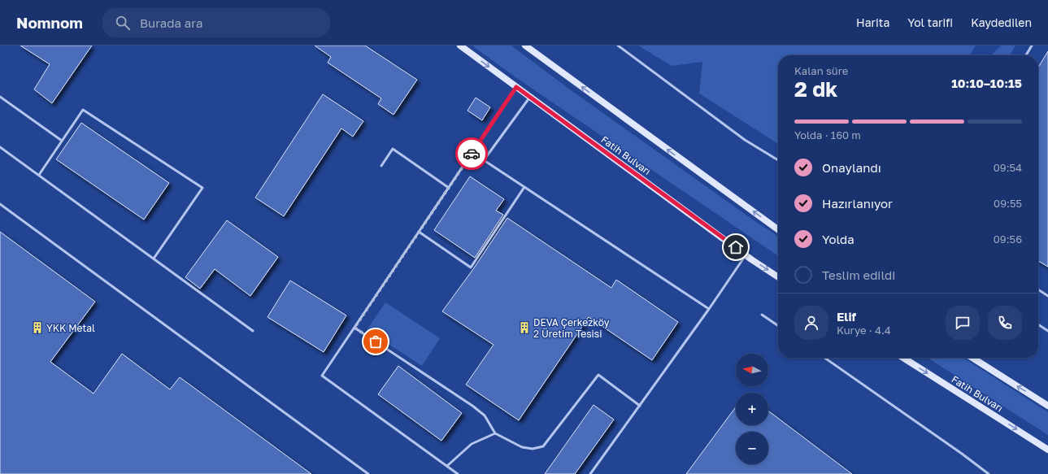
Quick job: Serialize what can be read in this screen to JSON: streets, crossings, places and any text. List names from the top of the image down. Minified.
{"streets":{"main road":["Fatih Bulvarı"]},"places":{"building":["YKK Metal","DEVA Çerkezköy 2 Üretim Tesisi"]},"north":"left","page":{"header":"Nomnom","search":"Burada ara","nav":["Harita","Yol tarifi","Kaydedilen"],"heading":["2 dk","Kalan süre","10:10–10:15"],"panel":["Elif","Kurye · 4.4"],"bar":"Yolda · 160 m","list":[["Onaylandı","09:54"],["Hazırlanıyor","09:55"],["Yolda","09:56"],"Teslim edildi"],"map_buttons":["+","−"]}}
